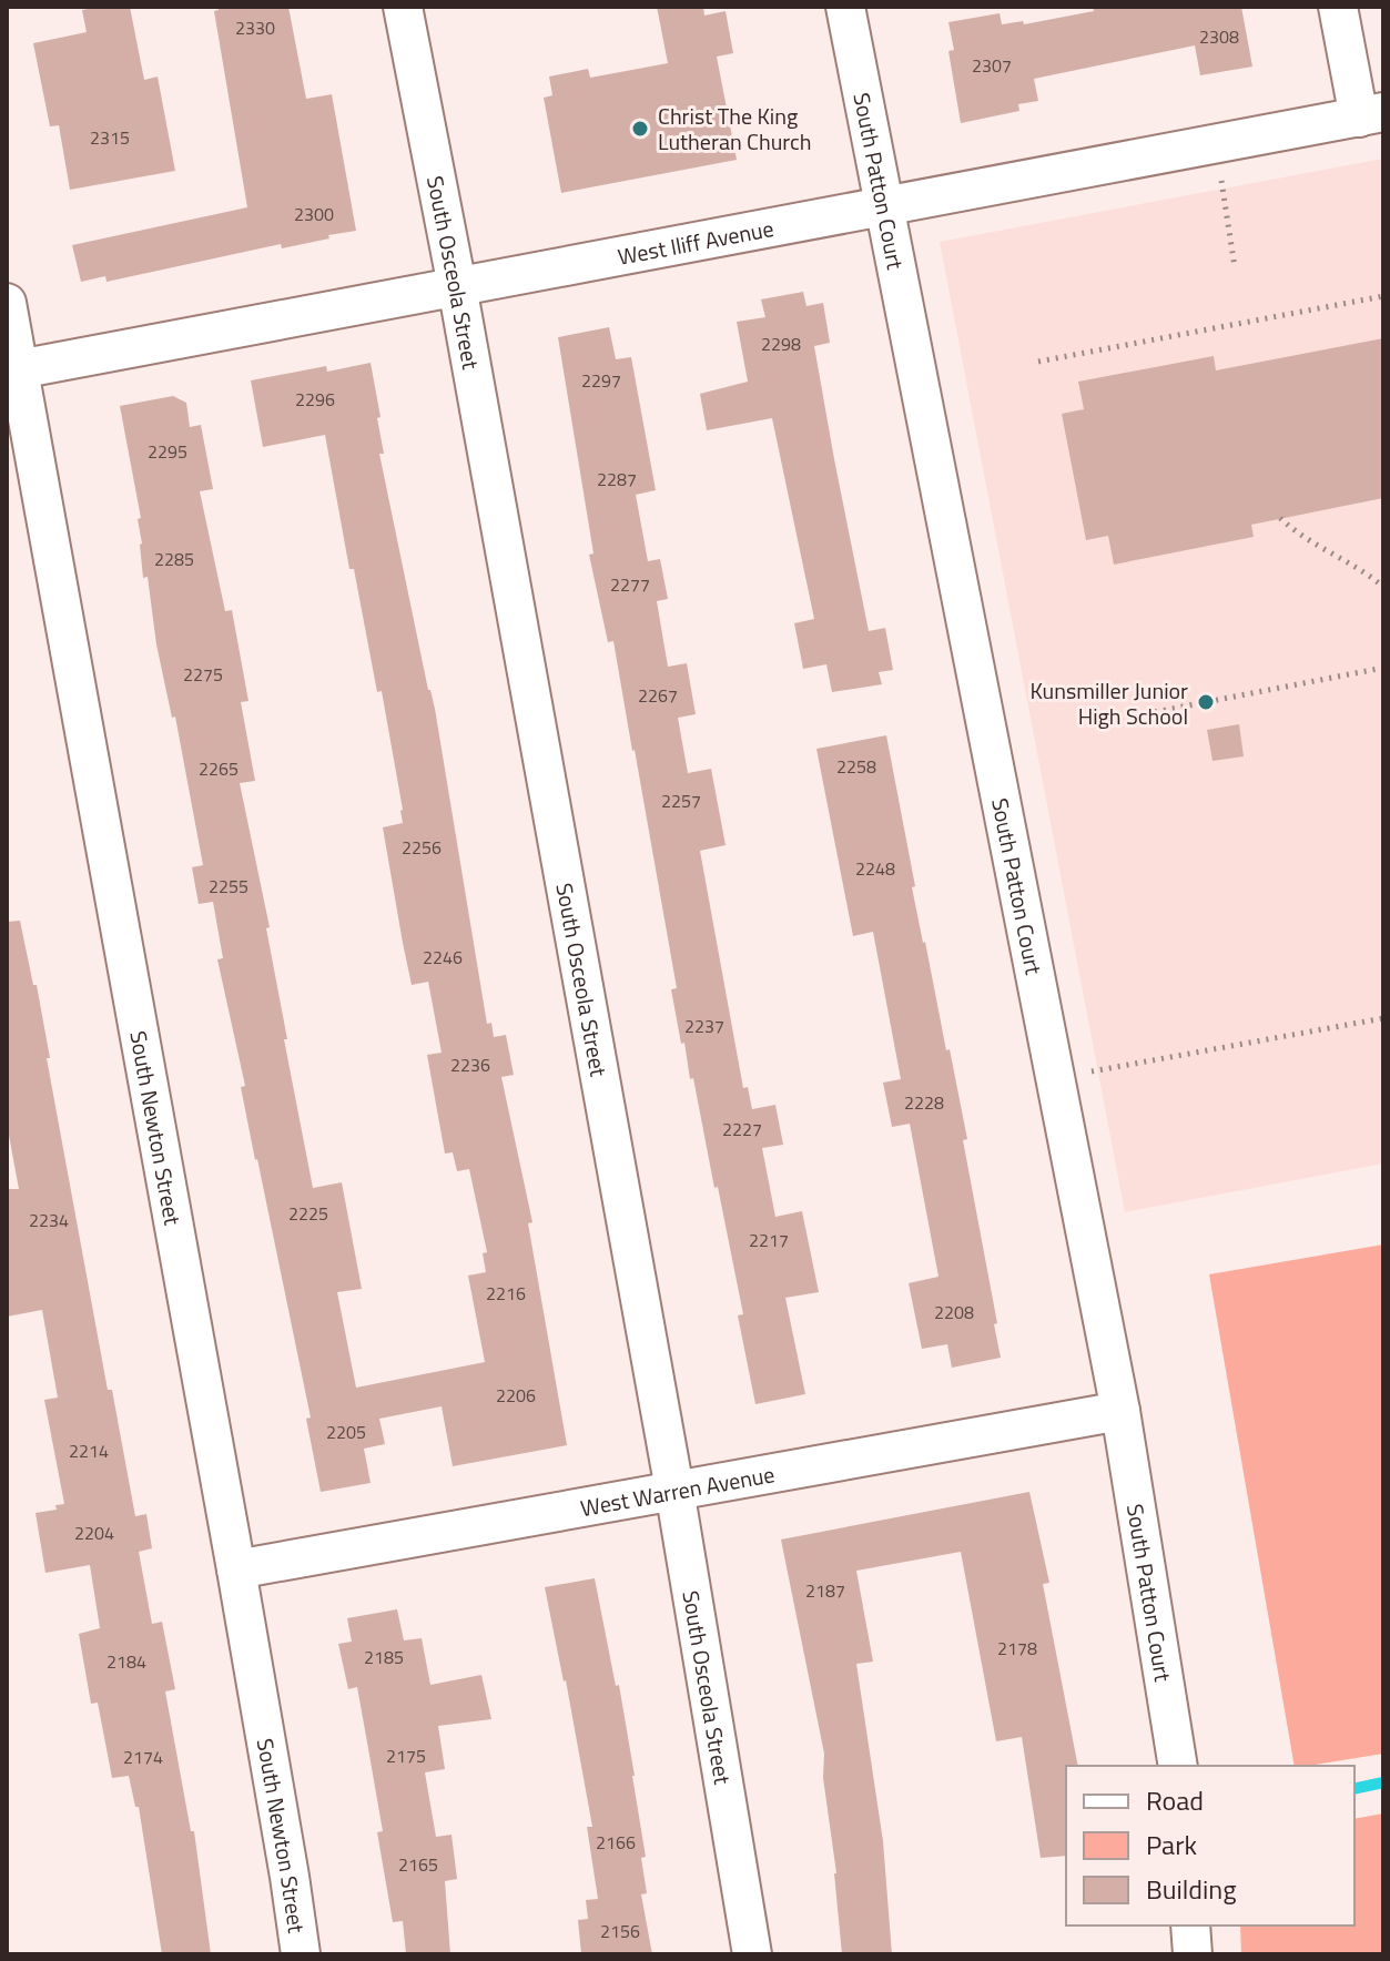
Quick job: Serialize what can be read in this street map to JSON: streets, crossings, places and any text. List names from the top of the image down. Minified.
{"streets":{"street":["South Patton Court","West Iliff Avenue","South Osceola Street","South Newton Street","West Warren Avenue"]},"crossings":[["South Patton Court","West Iliff Avenue"],["South Patton Court","West Warren Avenue"],["West Iliff Avenue","South Osceola Street"],["West Iliff Avenue","South Newton Street"],["South Osceola Street","West Warren Avenue"],["South Newton Street","West Warren Avenue"]],"places":["Christ The King Lutheran Church","Kunsmiller Junior High School"],"house_numbers":["2330","2308","2307","2315","2300","2298","2297","2296","2295","2287","2285","2277","2275","2267","2258","2265","2257","2256","2248","2255","2246","2237","2236","2228","2227","2225","2234","2217","2216","2208","2206","2205","2214","2204","2187","2178","2185","2184","2175","2174","2166","2165","2156"],"legend":["Road","Park","Building"]}
